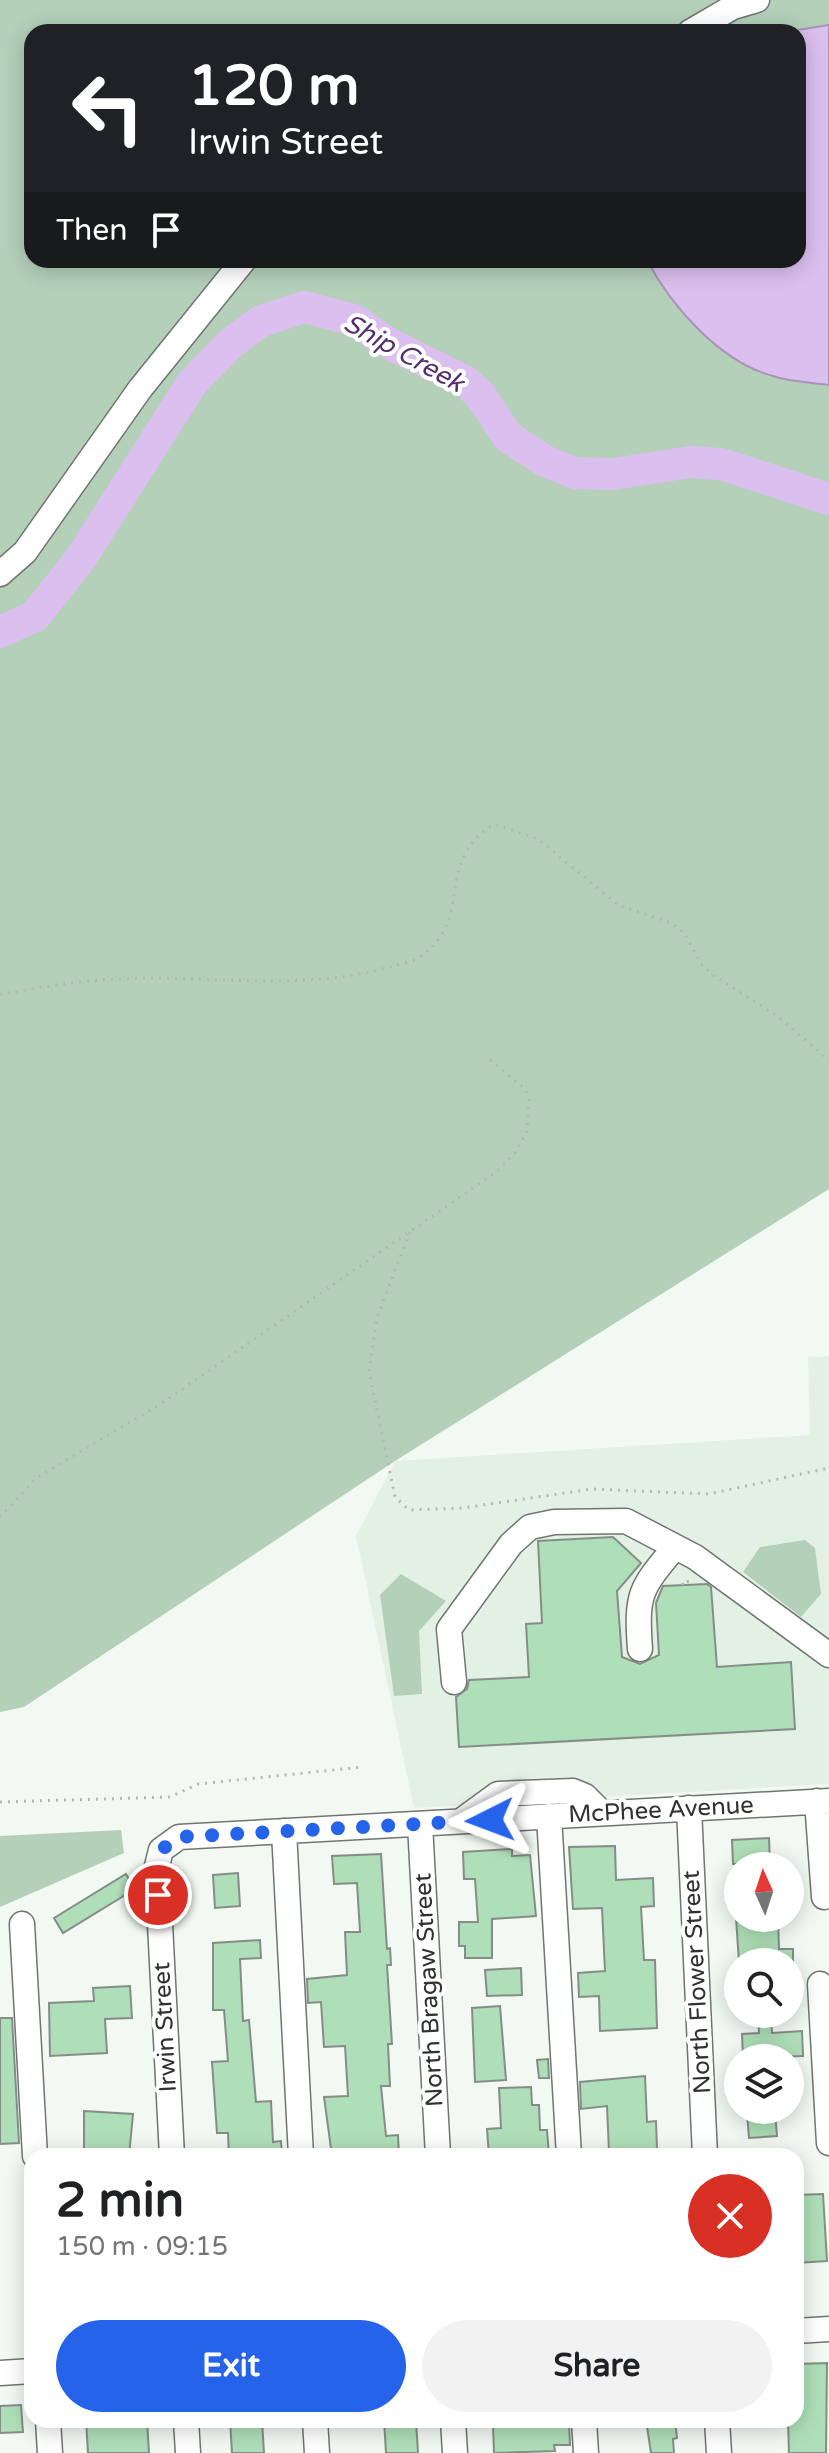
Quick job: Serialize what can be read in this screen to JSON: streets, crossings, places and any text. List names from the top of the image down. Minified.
{"streets":{"street":["McPhee Avenue","North Flower Street","North Bragaw Street","Irwin Street"]},"crossings":[["McPhee Avenue","North Flower Street"],["McPhee Avenue","North Bragaw Street"],["McPhee Avenue","Irwin Street"]],"water":["Ship Creek"],"north":"top","page":{"turn":["120 m","Irwin Street"],"then":"Then","heading":["2 min","150 m · 09:15"],"buttons":["Exit","Share"]}}
